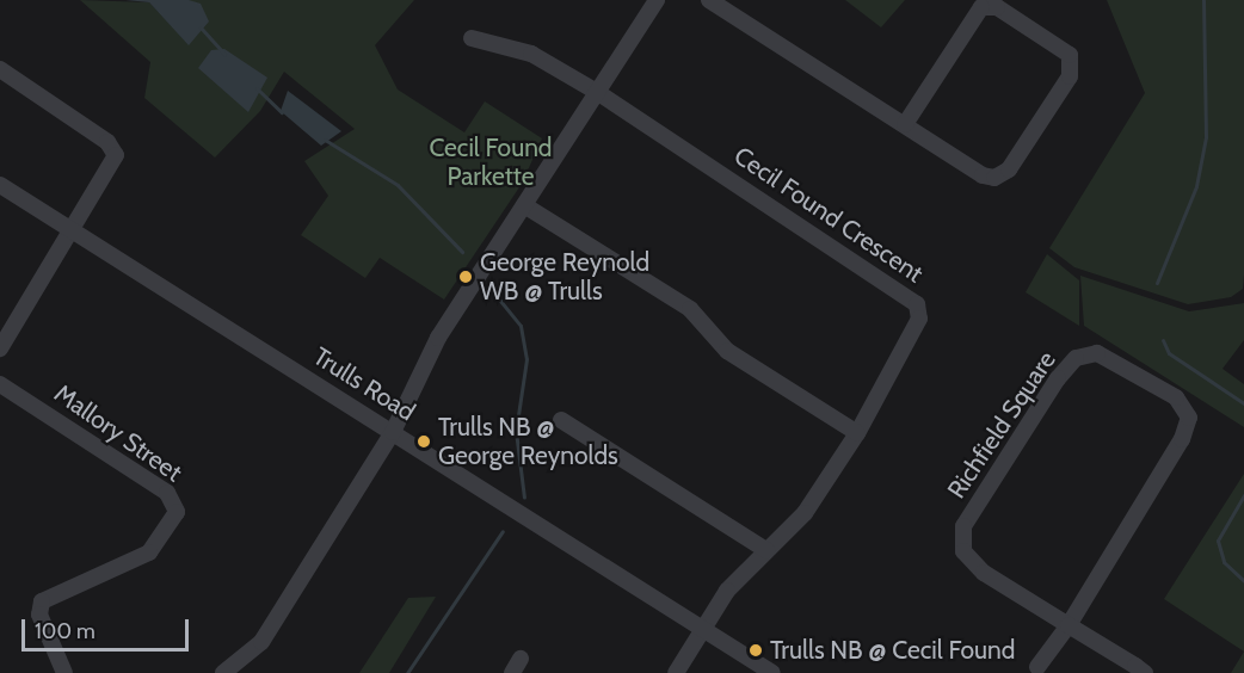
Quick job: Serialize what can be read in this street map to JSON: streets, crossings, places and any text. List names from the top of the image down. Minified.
{"streets":{"street":["Cecil Found Crescent","Trulls Road","Richfield Square","Mallory Street"]},"crossings":[["Cecil Found Crescent","Trulls Road"]],"parks":["Cecil Found Parkette"],"places":["George Reynold WB @ Trulls","Trulls NB @ George Reynolds","Trulls NB @ Cecil Found"],"scale_bar":"100 m"}
